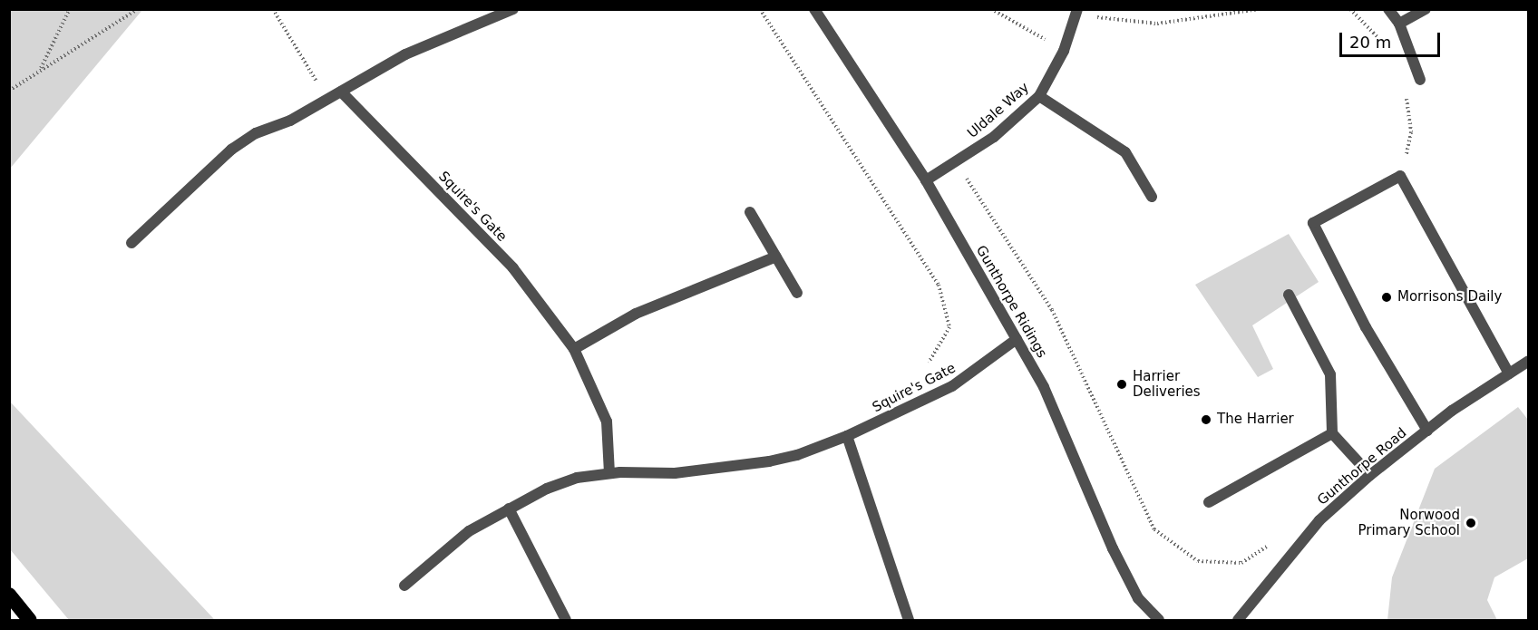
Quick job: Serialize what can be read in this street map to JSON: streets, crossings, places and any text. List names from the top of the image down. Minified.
{"streets":{"street":["Uldale Way","Squire's Gate","Gunthorpe Ridings","Gunthorpe Road"]},"crossings":[["Uldale Way","Gunthorpe Ridings"],["Squire's Gate","Gunthorpe Ridings"]],"places":["Morrisons Daily","Harrier Deliveries","The Harrier","Norwood Primary School"],"scale_bar":"20 m"}
